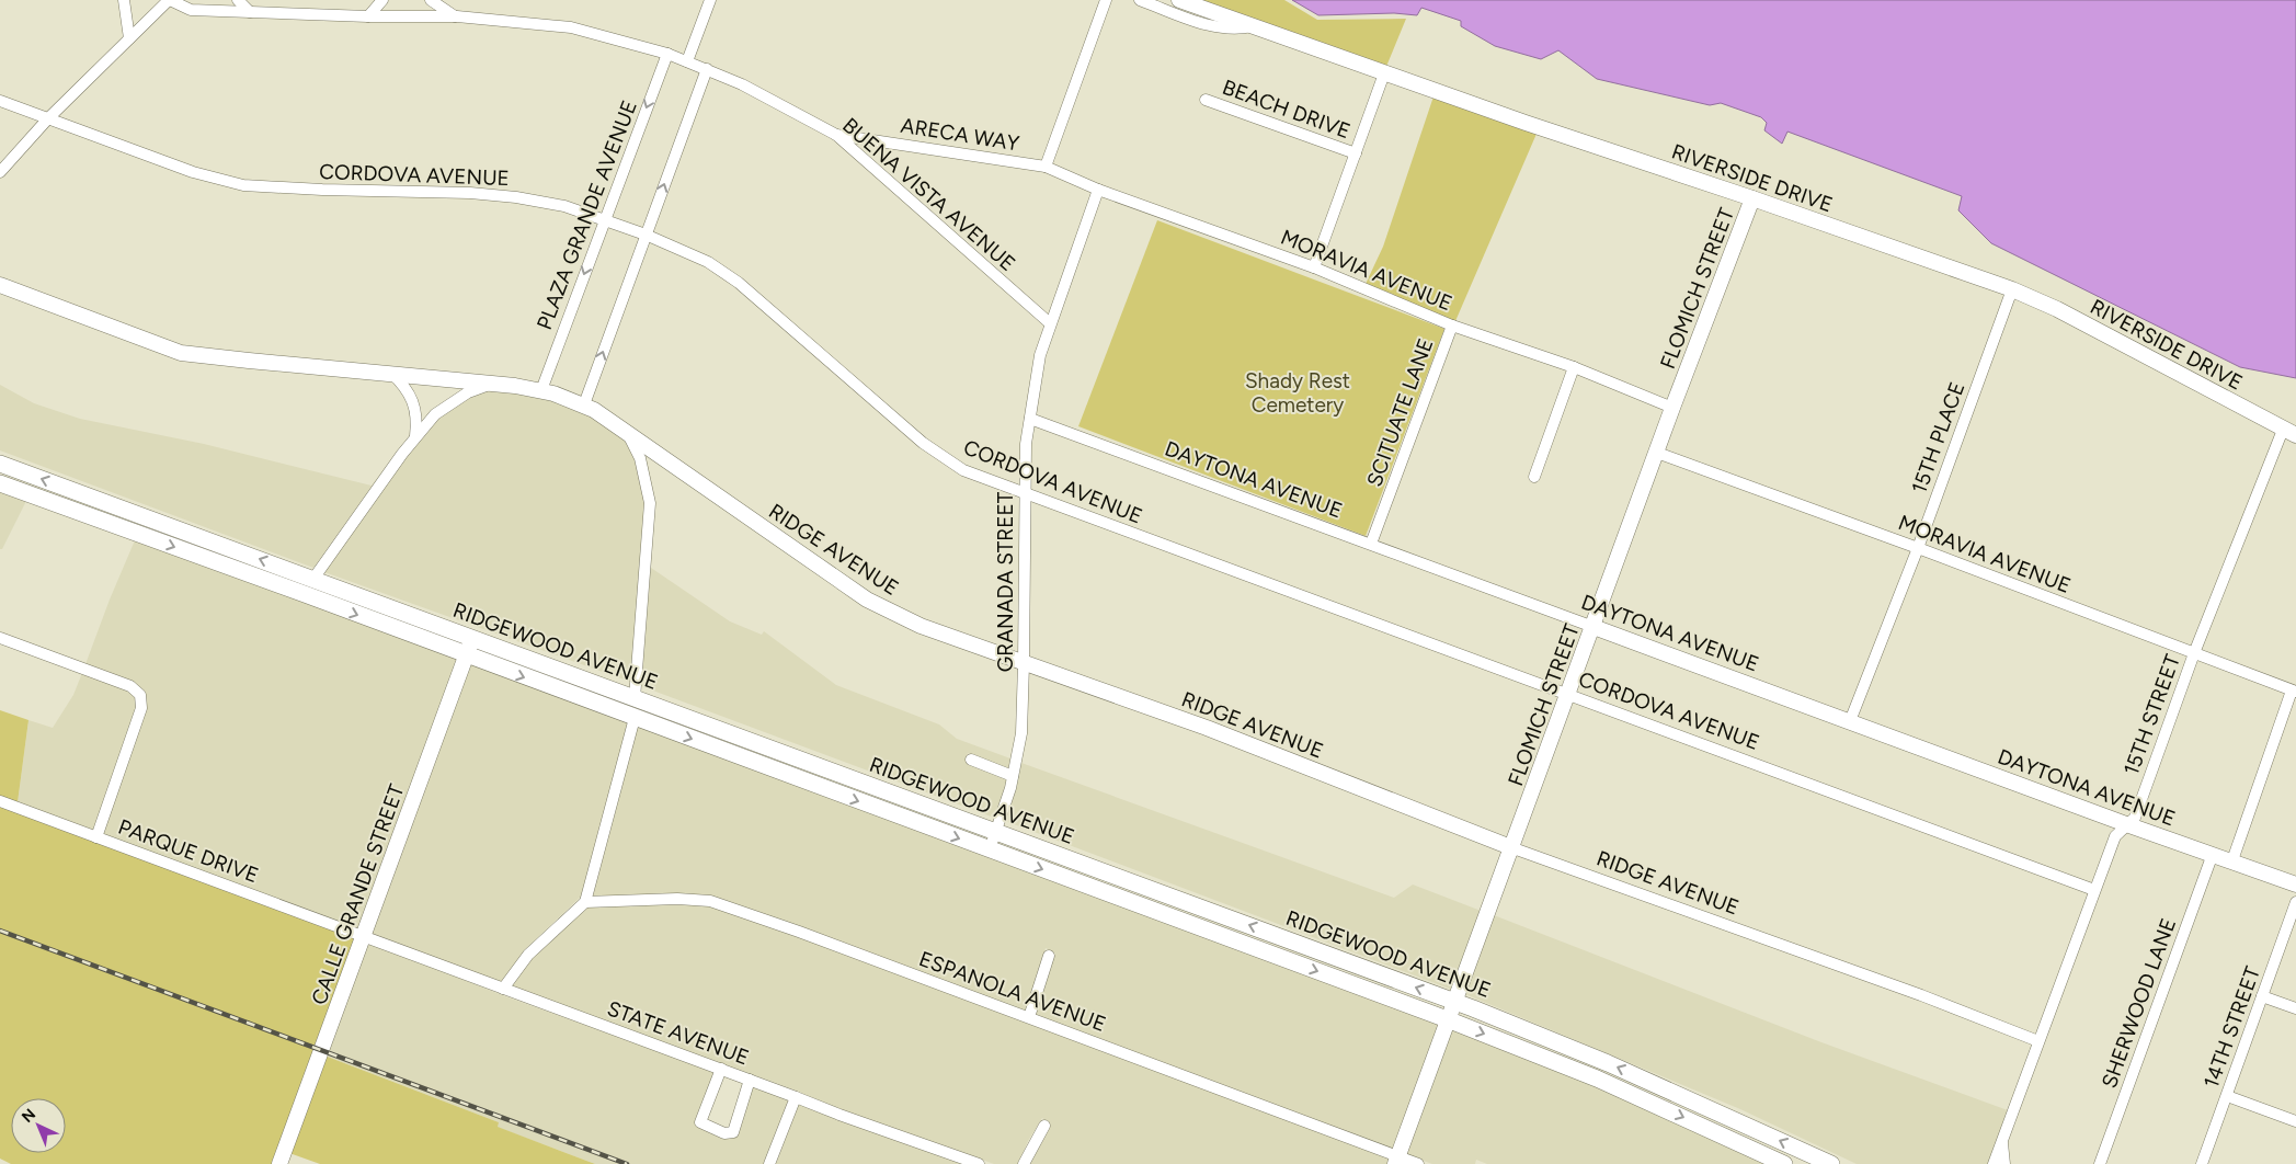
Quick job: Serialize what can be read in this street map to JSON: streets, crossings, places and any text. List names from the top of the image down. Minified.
{"streets":{"main road":["RIDGEWOOD AVENUE"],"street":["BEACH DRIVE","ARECA WAY","CORDOVA AVENUE","RIVERSIDE DRIVE","BUENA VISTA AVENUE","PLAZA GRANDE AVENUE","MORAVIA AVENUE","FLOMICH STREET","SCITUATE LANE","15TH PLACE","DAYTONA AVENUE","RIDGE AVENUE","GRANADA STREET","15TH STREET","PARQUE DRIVE","CALLE GRANDE STREET","ESPANOLA AVENUE","SHERWOOD LANE","14TH STREET","STATE AVENUE"]},"crossings":[["ARECA WAY","BUENA VISTA AVENUE"],["ARECA WAY","MORAVIA AVENUE"],["CORDOVA AVENUE","PLAZA GRANDE AVENUE"],["CORDOVA AVENUE","FLOMICH STREET"],["CORDOVA AVENUE","GRANADA STREET"],["CORDOVA AVENUE","15TH STREET"],["RIVERSIDE DRIVE","FLOMICH STREET"],["RIVERSIDE DRIVE","15TH PLACE"],["RIVERSIDE DRIVE","15TH STREET"],["BUENA VISTA AVENUE","PLAZA GRANDE AVENUE"],["BUENA VISTA AVENUE","GRANADA STREET"],["PLAZA GRANDE AVENUE","RIDGE AVENUE"],["MORAVIA AVENUE","FLOMICH STREET"],["MORAVIA AVENUE","SCITUATE LANE"],["MORAVIA AVENUE","15TH PLACE"],["MORAVIA AVENUE","GRANADA STREET"],["MORAVIA AVENUE","15TH STREET"],["FLOMICH STREET","DAYTONA AVENUE"],["FLOMICH STREET","RIDGE AVENUE"],["FLOMICH STREET","RIDGEWOOD AVENUE"],["FLOMICH STREET","ESPANOLA AVENUE"],["SCITUATE LANE","DAYTONA AVENUE"],["15TH PLACE","DAYTONA AVENUE"],["DAYTONA AVENUE","GRANADA STREET"],["DAYTONA AVENUE","15TH STREET"],["DAYTONA AVENUE","SHERWOOD LANE"],["RIDGE AVENUE","GRANADA STREET"],["RIDGE AVENUE","15TH STREET"],["GRANADA STREET","RIDGEWOOD AVENUE"],["RIDGEWOOD AVENUE","CALLE GRANDE STREET"],["PARQUE DRIVE","CALLE GRANDE STREET"],["PARQUE DRIVE","STATE AVENUE"],["CALLE GRANDE STREET","STATE AVENUE"]],"parks":["Shady Rest Cemetery"],"north":"top left"}
